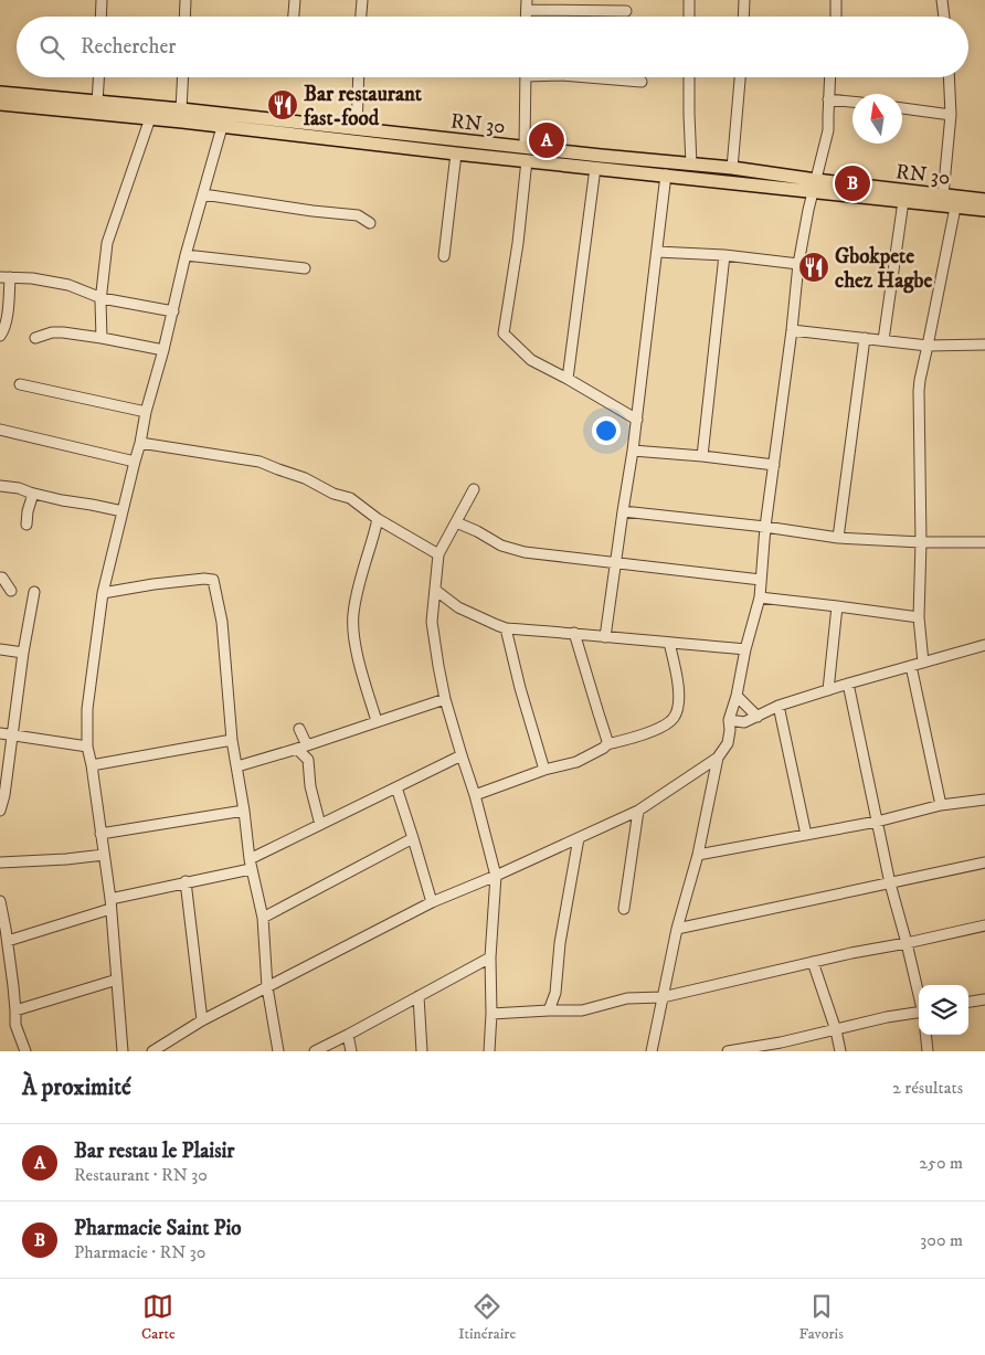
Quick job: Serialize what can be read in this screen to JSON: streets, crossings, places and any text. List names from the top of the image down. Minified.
{"streets":{"main road":["RN 30"]},"places":{"restaurant":["Bar restaurant fast-food","Gbokpete chez Hagbe"]},"north":"top","page":{"search":"Rechercher","pins":["A","B"],"heading":["À proximité","2 résultats"],"list":[{"mark":"A","name":"Bar restau le Plaisir","note":"Restaurant · RN 30","value":"250 m"},{"mark":"B","name":"Pharmacie Saint Pio","note":"Pharmacie · RN 30","value":"300 m"}],"nav":["Carte","Itinéraire","Favoris"]}}
